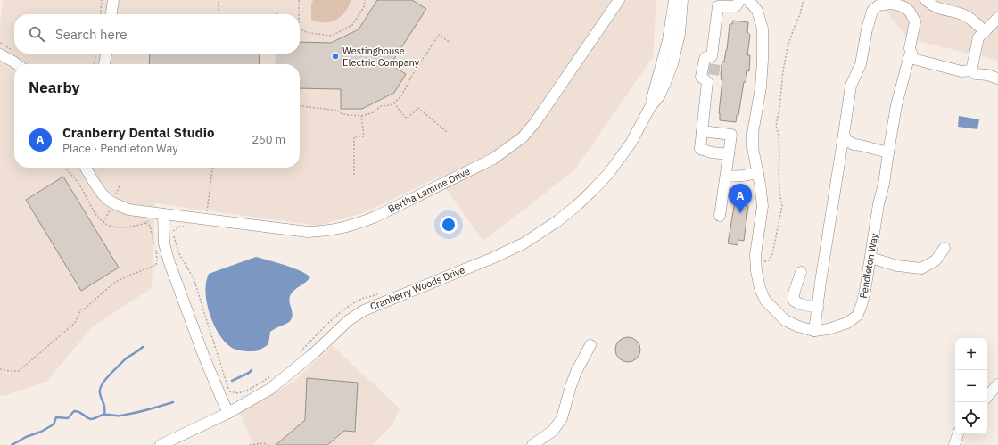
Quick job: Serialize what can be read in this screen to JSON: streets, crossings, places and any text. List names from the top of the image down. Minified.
{"streets":{"street":["Bertha Lamme Drive","Pendleton Way","Cranberry Woods Drive"]},"places":["Westinghouse Electric Company"],"page":{"search":"Search here","heading":"Nearby","list":[{"mark":"A","name":"Cranberry Dental Studio","note":"Place · Pendleton Way","value":"260 m"}],"pins":"A","map_buttons":["+","−"]}}
